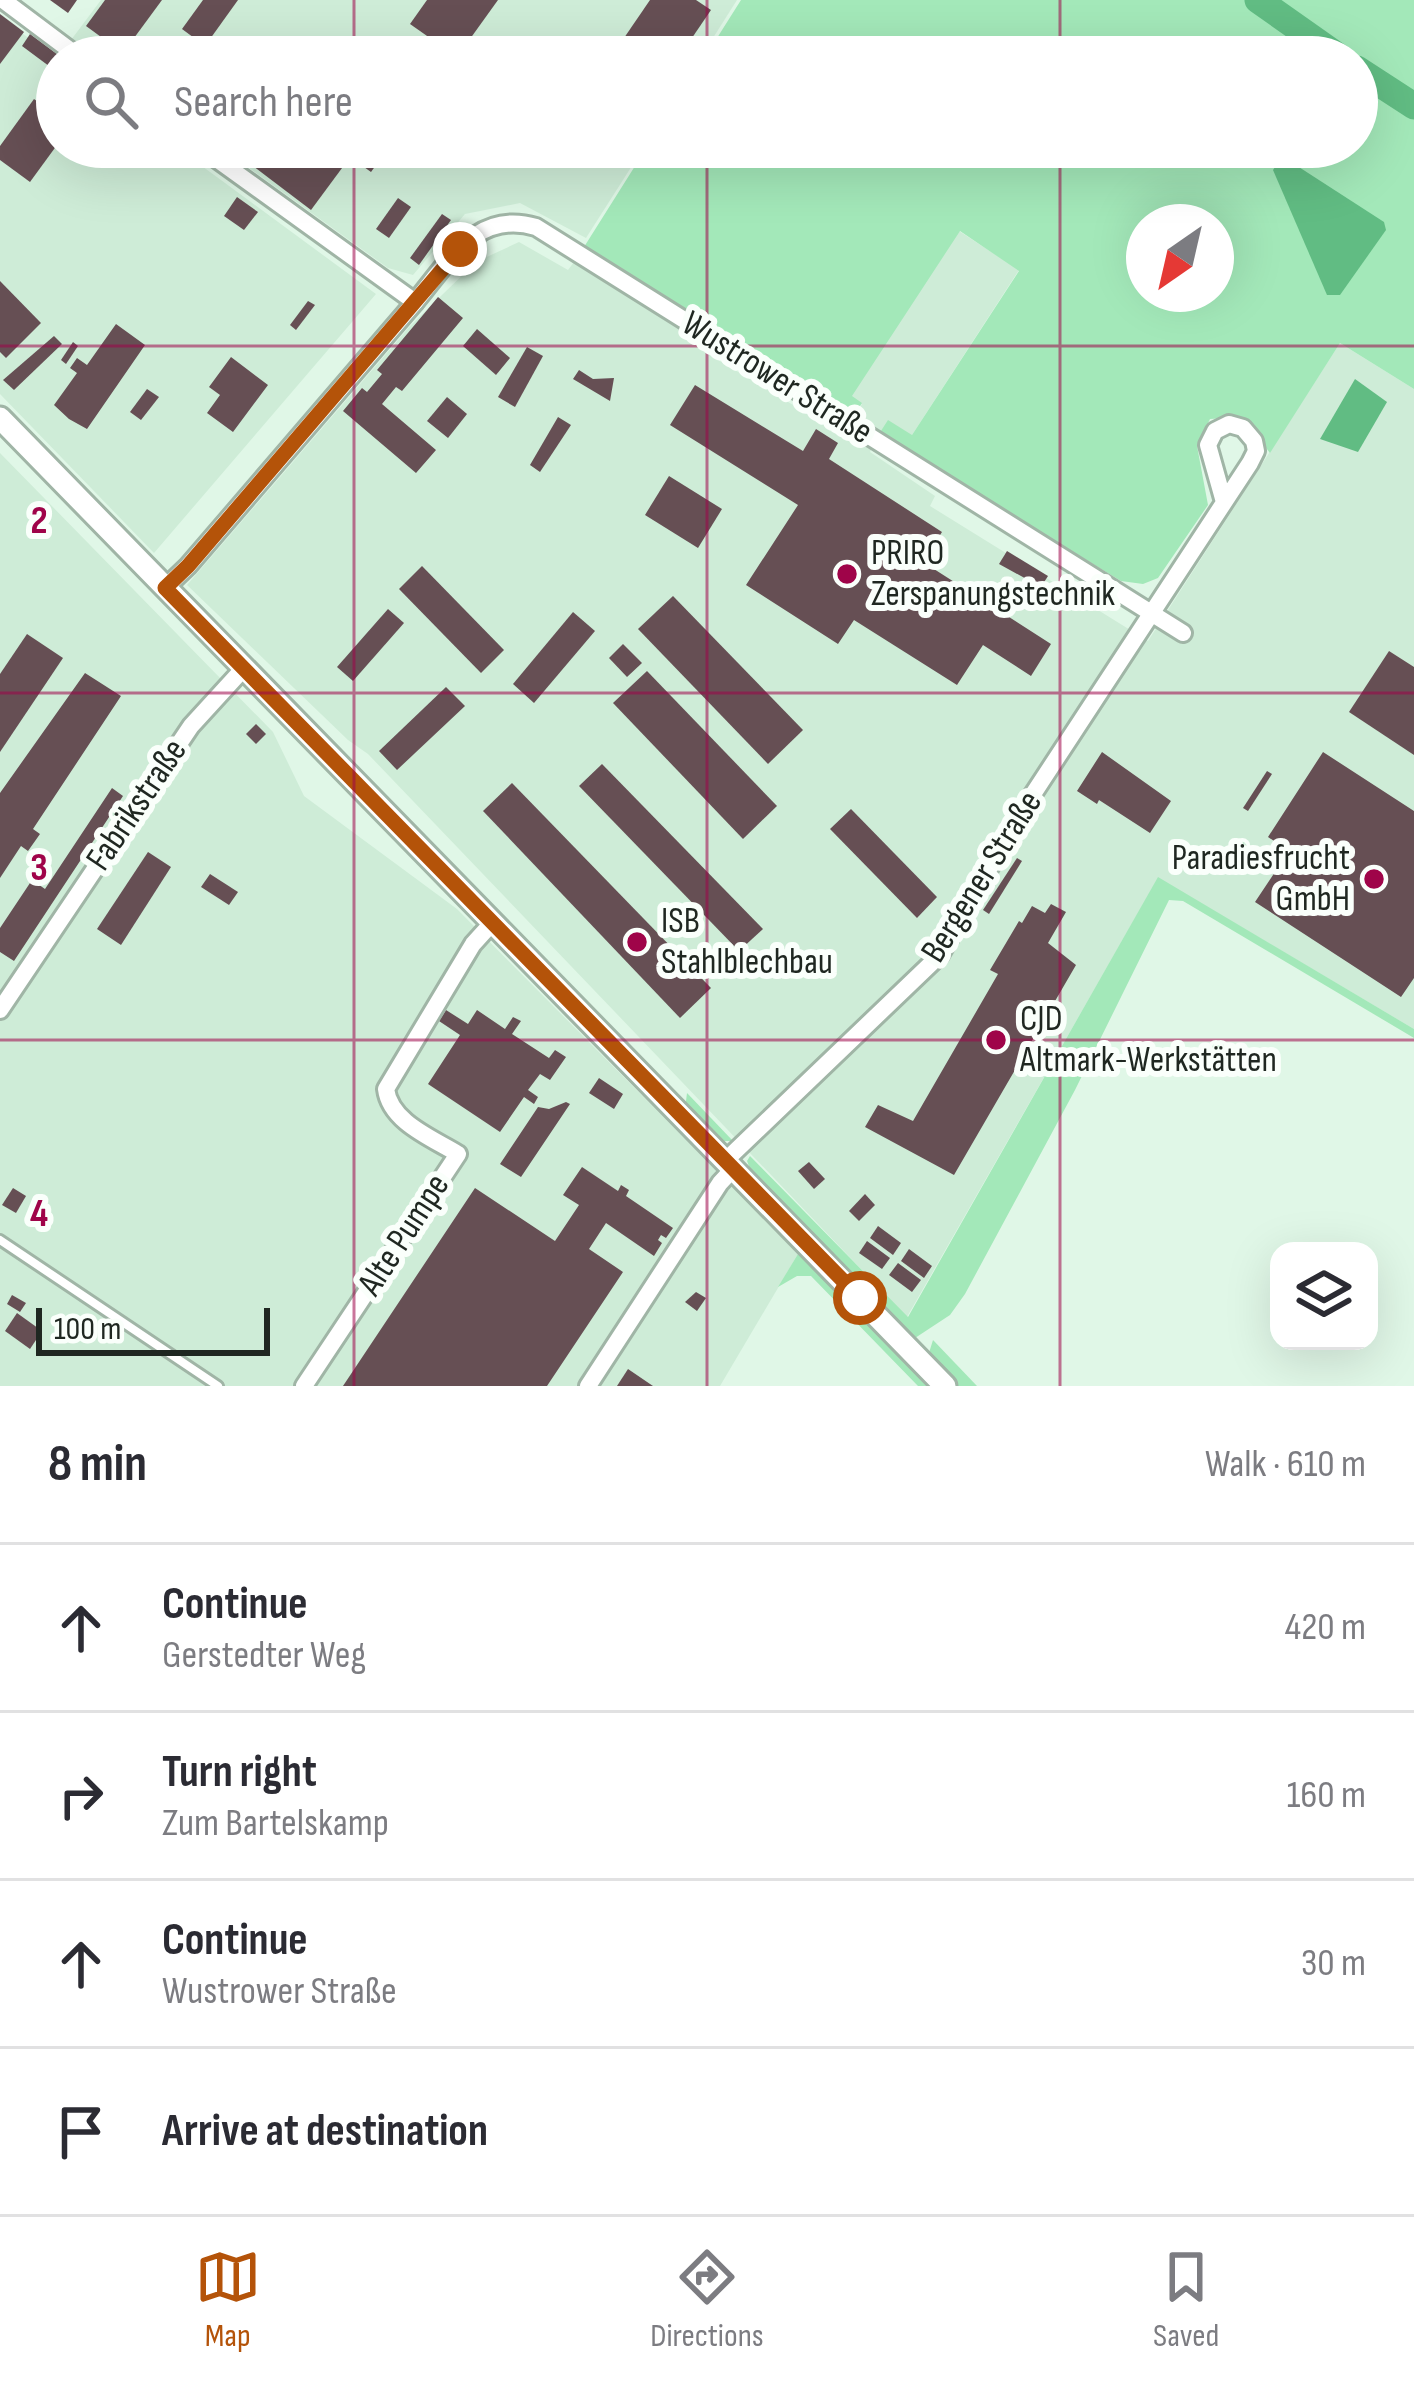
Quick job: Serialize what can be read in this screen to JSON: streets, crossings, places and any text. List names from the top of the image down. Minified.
{"streets":{"street":["Wustrower Straße","Fabrikstraße","Bergener Straße","Alte Pumpe"]},"crossings":[["Wustrower Straße","Bergener Straße"]],"places":["PRIRO Zerspanungstechnik","Paradiesfrucht GmbH","ISB Stahlblechbau","CJD Altmark-Werkstätten"],"scale_bar":"100 m","north":"bottom left","page":{"search":"Search here","scale":"100 m","heading":["8 min","Walk · 610 m"],"list":[["Continue","Gerstedter Weg","420 m"],["Turn right","Zum Bartelskamp","160 m"],["Continue","Wustrower Straße","30 m"],"Arrive at destination"],"nav":["Map","Directions","Saved"]},"grid":{"rows":["2","3","4"]}}
